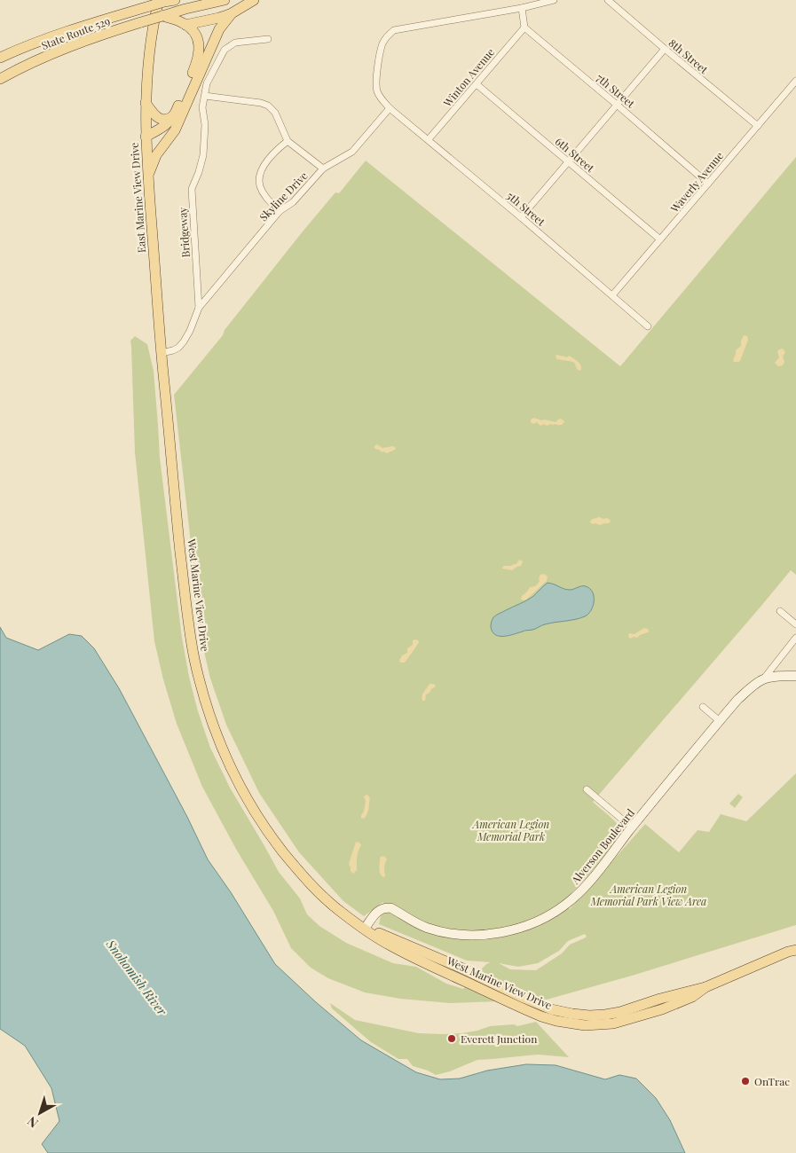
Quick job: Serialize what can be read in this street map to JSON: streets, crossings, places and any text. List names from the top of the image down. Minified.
{"streets":{"main road":["State Route 529","East Marine View Drive","West Marine View Drive","Alverson Boulevard"],"street":["8th Street","Winton Avenue","7th Street","6th Street","Waverly Avenue","Skyline Drive","5th Street","Bridgeway"]},"crossings":[["State Route 529","East Marine View Drive"],["8th Street","Waverly Avenue"],["Winton Avenue","7th Street"],["Winton Avenue","6th Street"],["Winton Avenue","5th Street"],["7th Street","Waverly Avenue"],["6th Street","Waverly Avenue"],["Waverly Avenue","5th Street"],["Skyline Drive","5th Street"],["Skyline Drive","Bridgeway"],["East Marine View Drive","Bridgeway"],["East Marine View Drive","West Marine View Drive"],["West Marine View Drive","Alverson Boulevard"]],"water":["Snohomish River"],"parks":["American Legion Memorial Park","American Legion Memorial Park View Area"],"places":["Everett Junction","OnTrac"],"north":"bottom left"}
